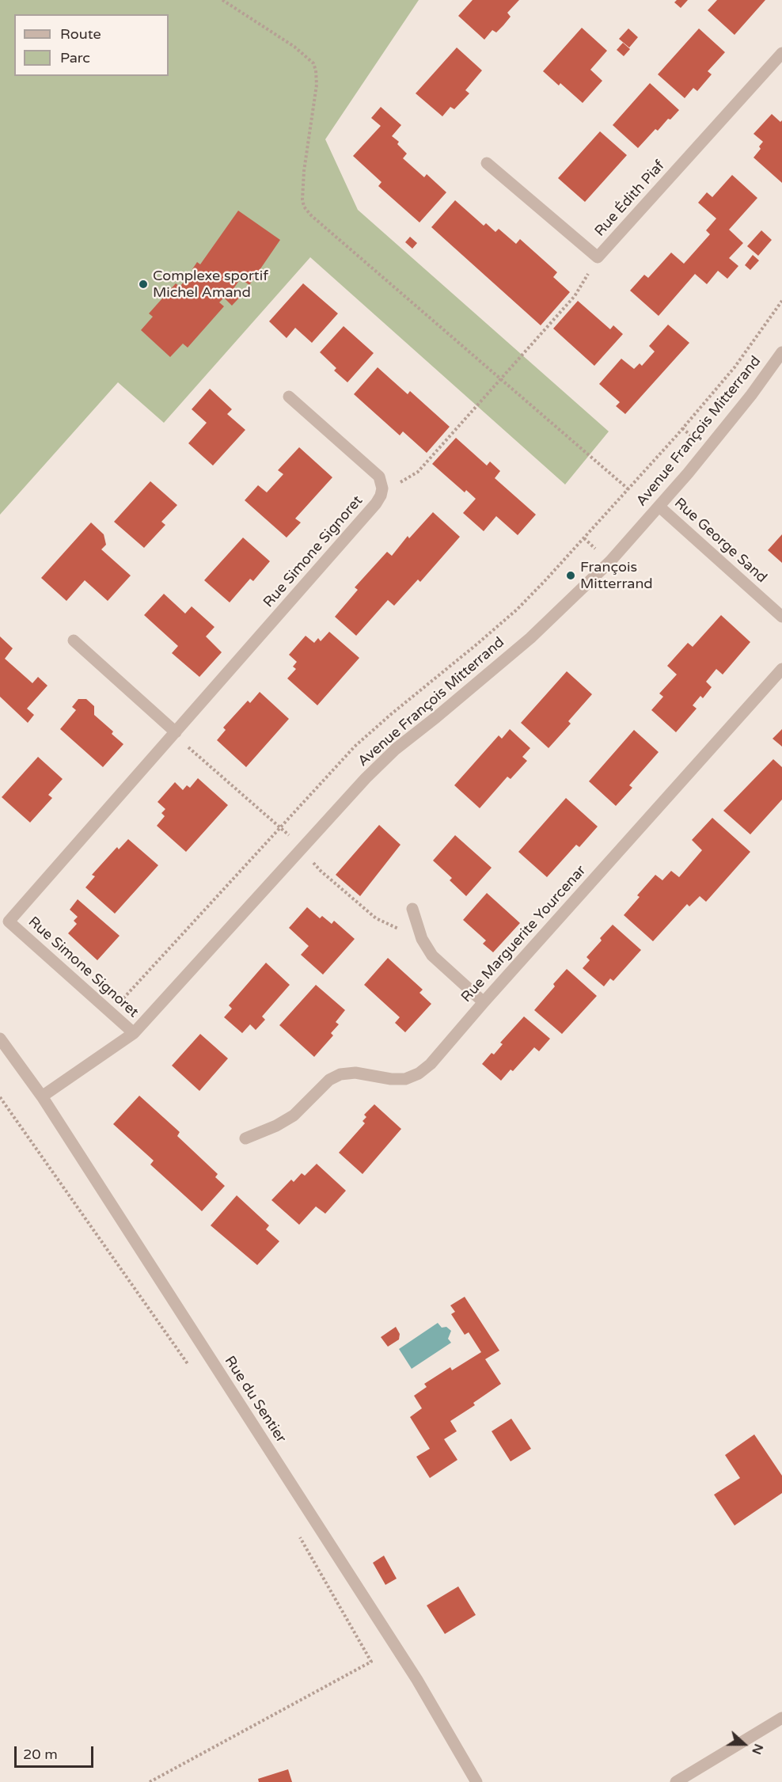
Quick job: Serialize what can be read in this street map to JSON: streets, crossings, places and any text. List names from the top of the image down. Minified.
{"streets":{"street":["Rue Édith Piaf","Avenue François Mitterrand","Rue George Sand","Rue Simone Signoret","Rue Marguerite Yourcenar","Rue du Sentier"]},"crossings":[["Avenue François Mitterrand","Rue George Sand"],["Avenue François Mitterrand","Rue Simone Signoret"],["Avenue François Mitterrand","Rue du Sentier"]],"places":["Complexe sportif Michel Amand","François Mitterrand"],"legend":["Route","Parc"],"scale_bar":"20 m","north":"right"}
